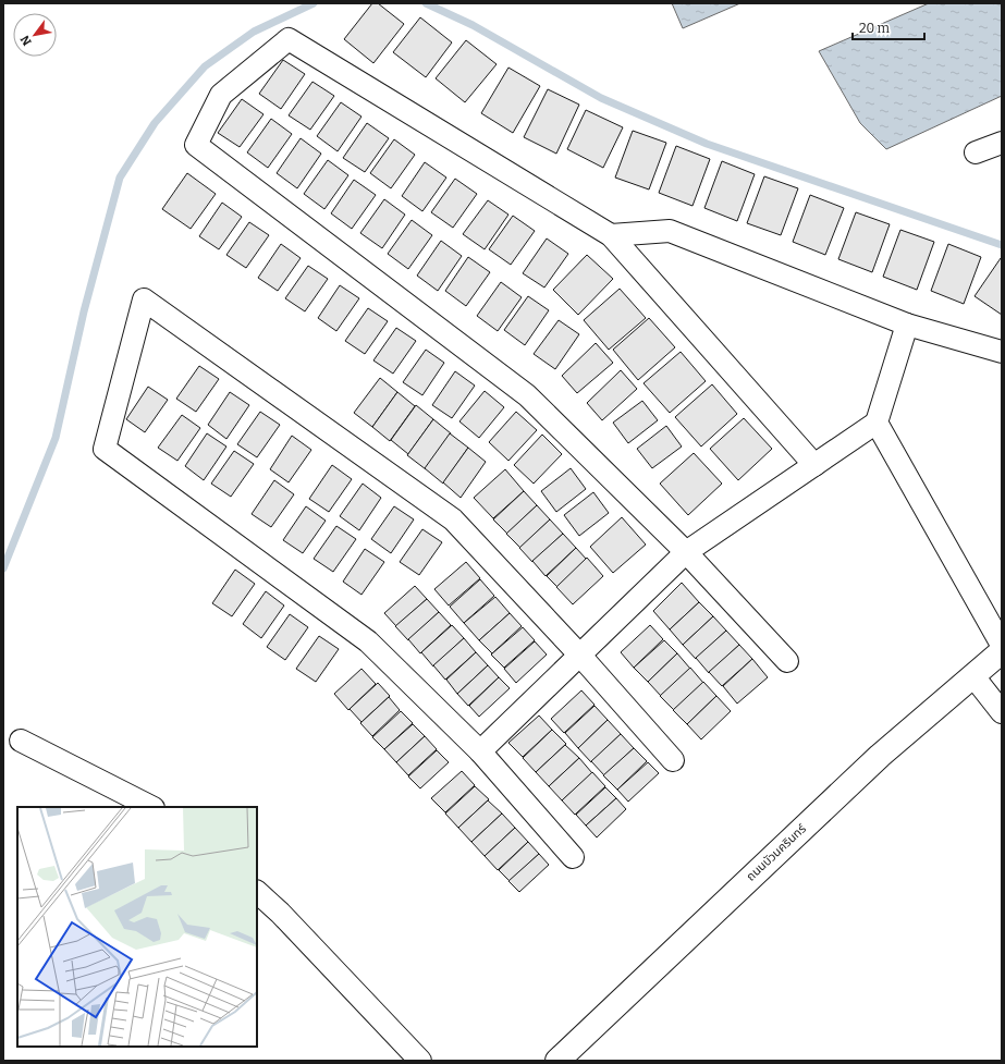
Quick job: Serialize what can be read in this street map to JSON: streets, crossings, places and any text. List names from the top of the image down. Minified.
{"streets":{"street":["ถนนบัวนครินทร์"]},"scale_bar":"20 m","north":"bottom left"}
